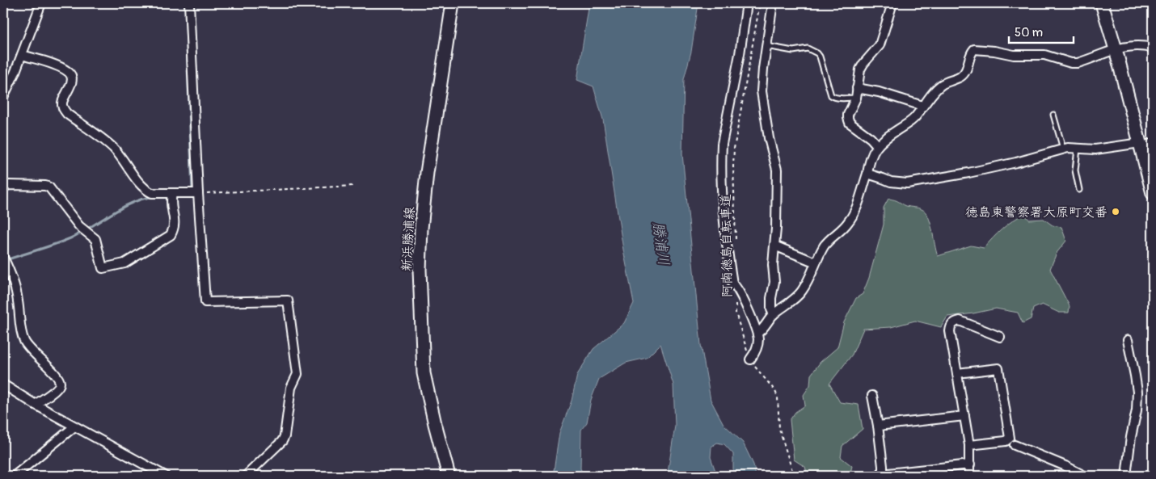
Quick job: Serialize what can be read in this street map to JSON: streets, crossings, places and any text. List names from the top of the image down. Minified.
{"streets":{"main road":["新浜勝浦線"],"path":["阿南徳島自転車道"]},"water":["勝浦川"],"places":["徳島東警察署大原町交番"],"scale_bar":"50 m"}
